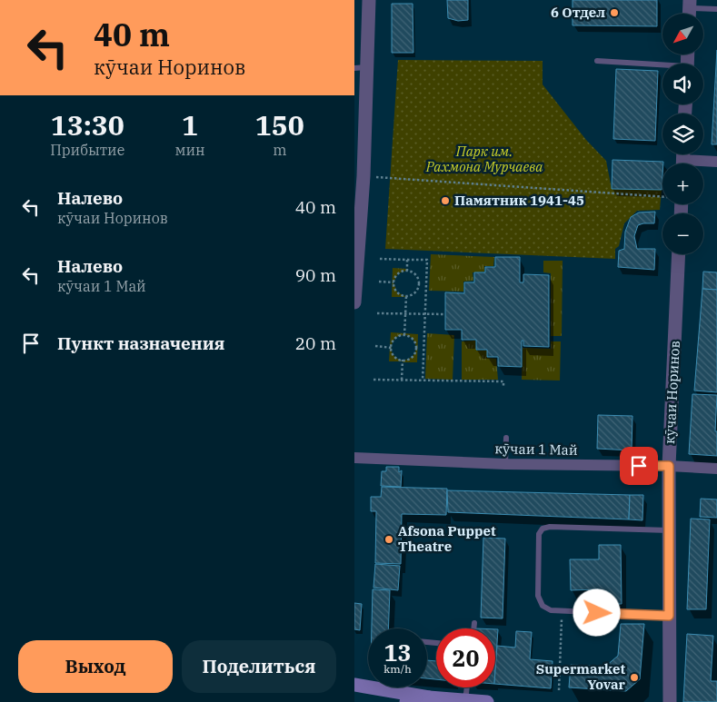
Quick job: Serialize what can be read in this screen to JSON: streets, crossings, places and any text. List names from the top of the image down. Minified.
{"streets":{"street":["кӯчаи Норинов","кӯчаи 1 Май"]},"crossings":[["кӯчаи Норинов","кӯчаи 1 Май"]],"parks":["Парк им. Рахмона Мурчаева"],"places":["6 Отдел","Памятник 1941-45","Afsona Puppet Theatre","Supermarket Yovar"],"north":"bottom left","page":{"turn":["40 m","кӯчаи Норинов"],"map_buttons":["+","−"],"eta":["13:30","Прибытие","1","мин","150","m"],"list":[{"name":"Налево","note":"кӯчаи Норинов","value":"40 m"},{"name":"Налево","note":"кӯчаи 1 Май","value":"90 m"},{"name":"Пункт назначения","value":"20 m"}],"speed":"13 km/h","limit":"20","buttons":["Выход","Поделиться"]}}
